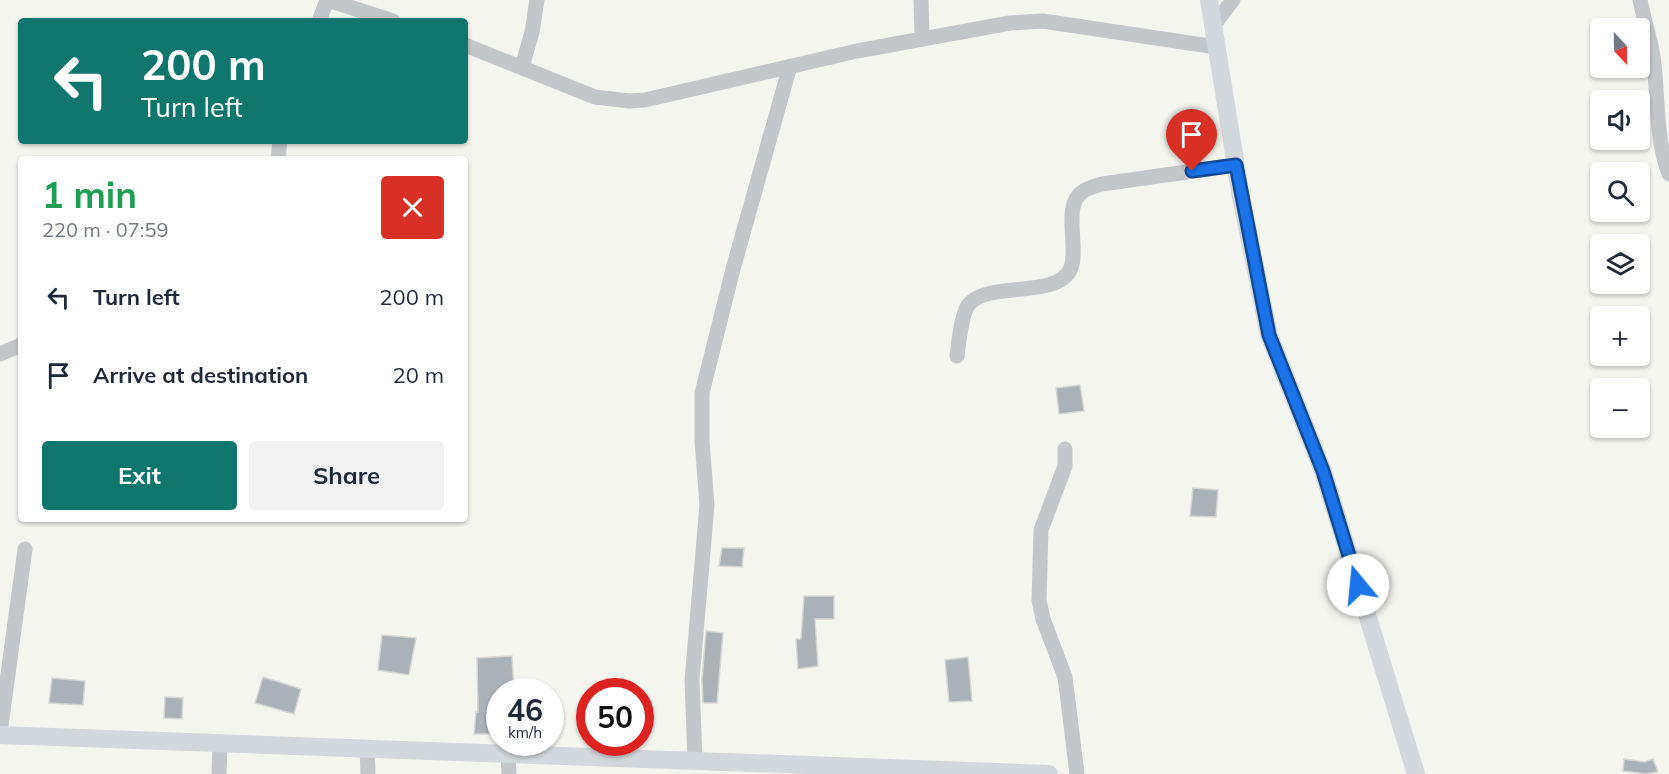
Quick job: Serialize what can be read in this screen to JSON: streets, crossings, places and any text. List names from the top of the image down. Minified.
{"north":"bottom","page":{"map_buttons":["+","−"],"turn":["200 m","Turn left"],"heading":["1 min","220 m · 07:59"],"list":[{"name":"Turn left","value":"200 m"},{"name":"Arrive at destination","value":"20 m"}],"buttons":["Exit","Share"],"speed":"46 km/h","limit":"50"}}
